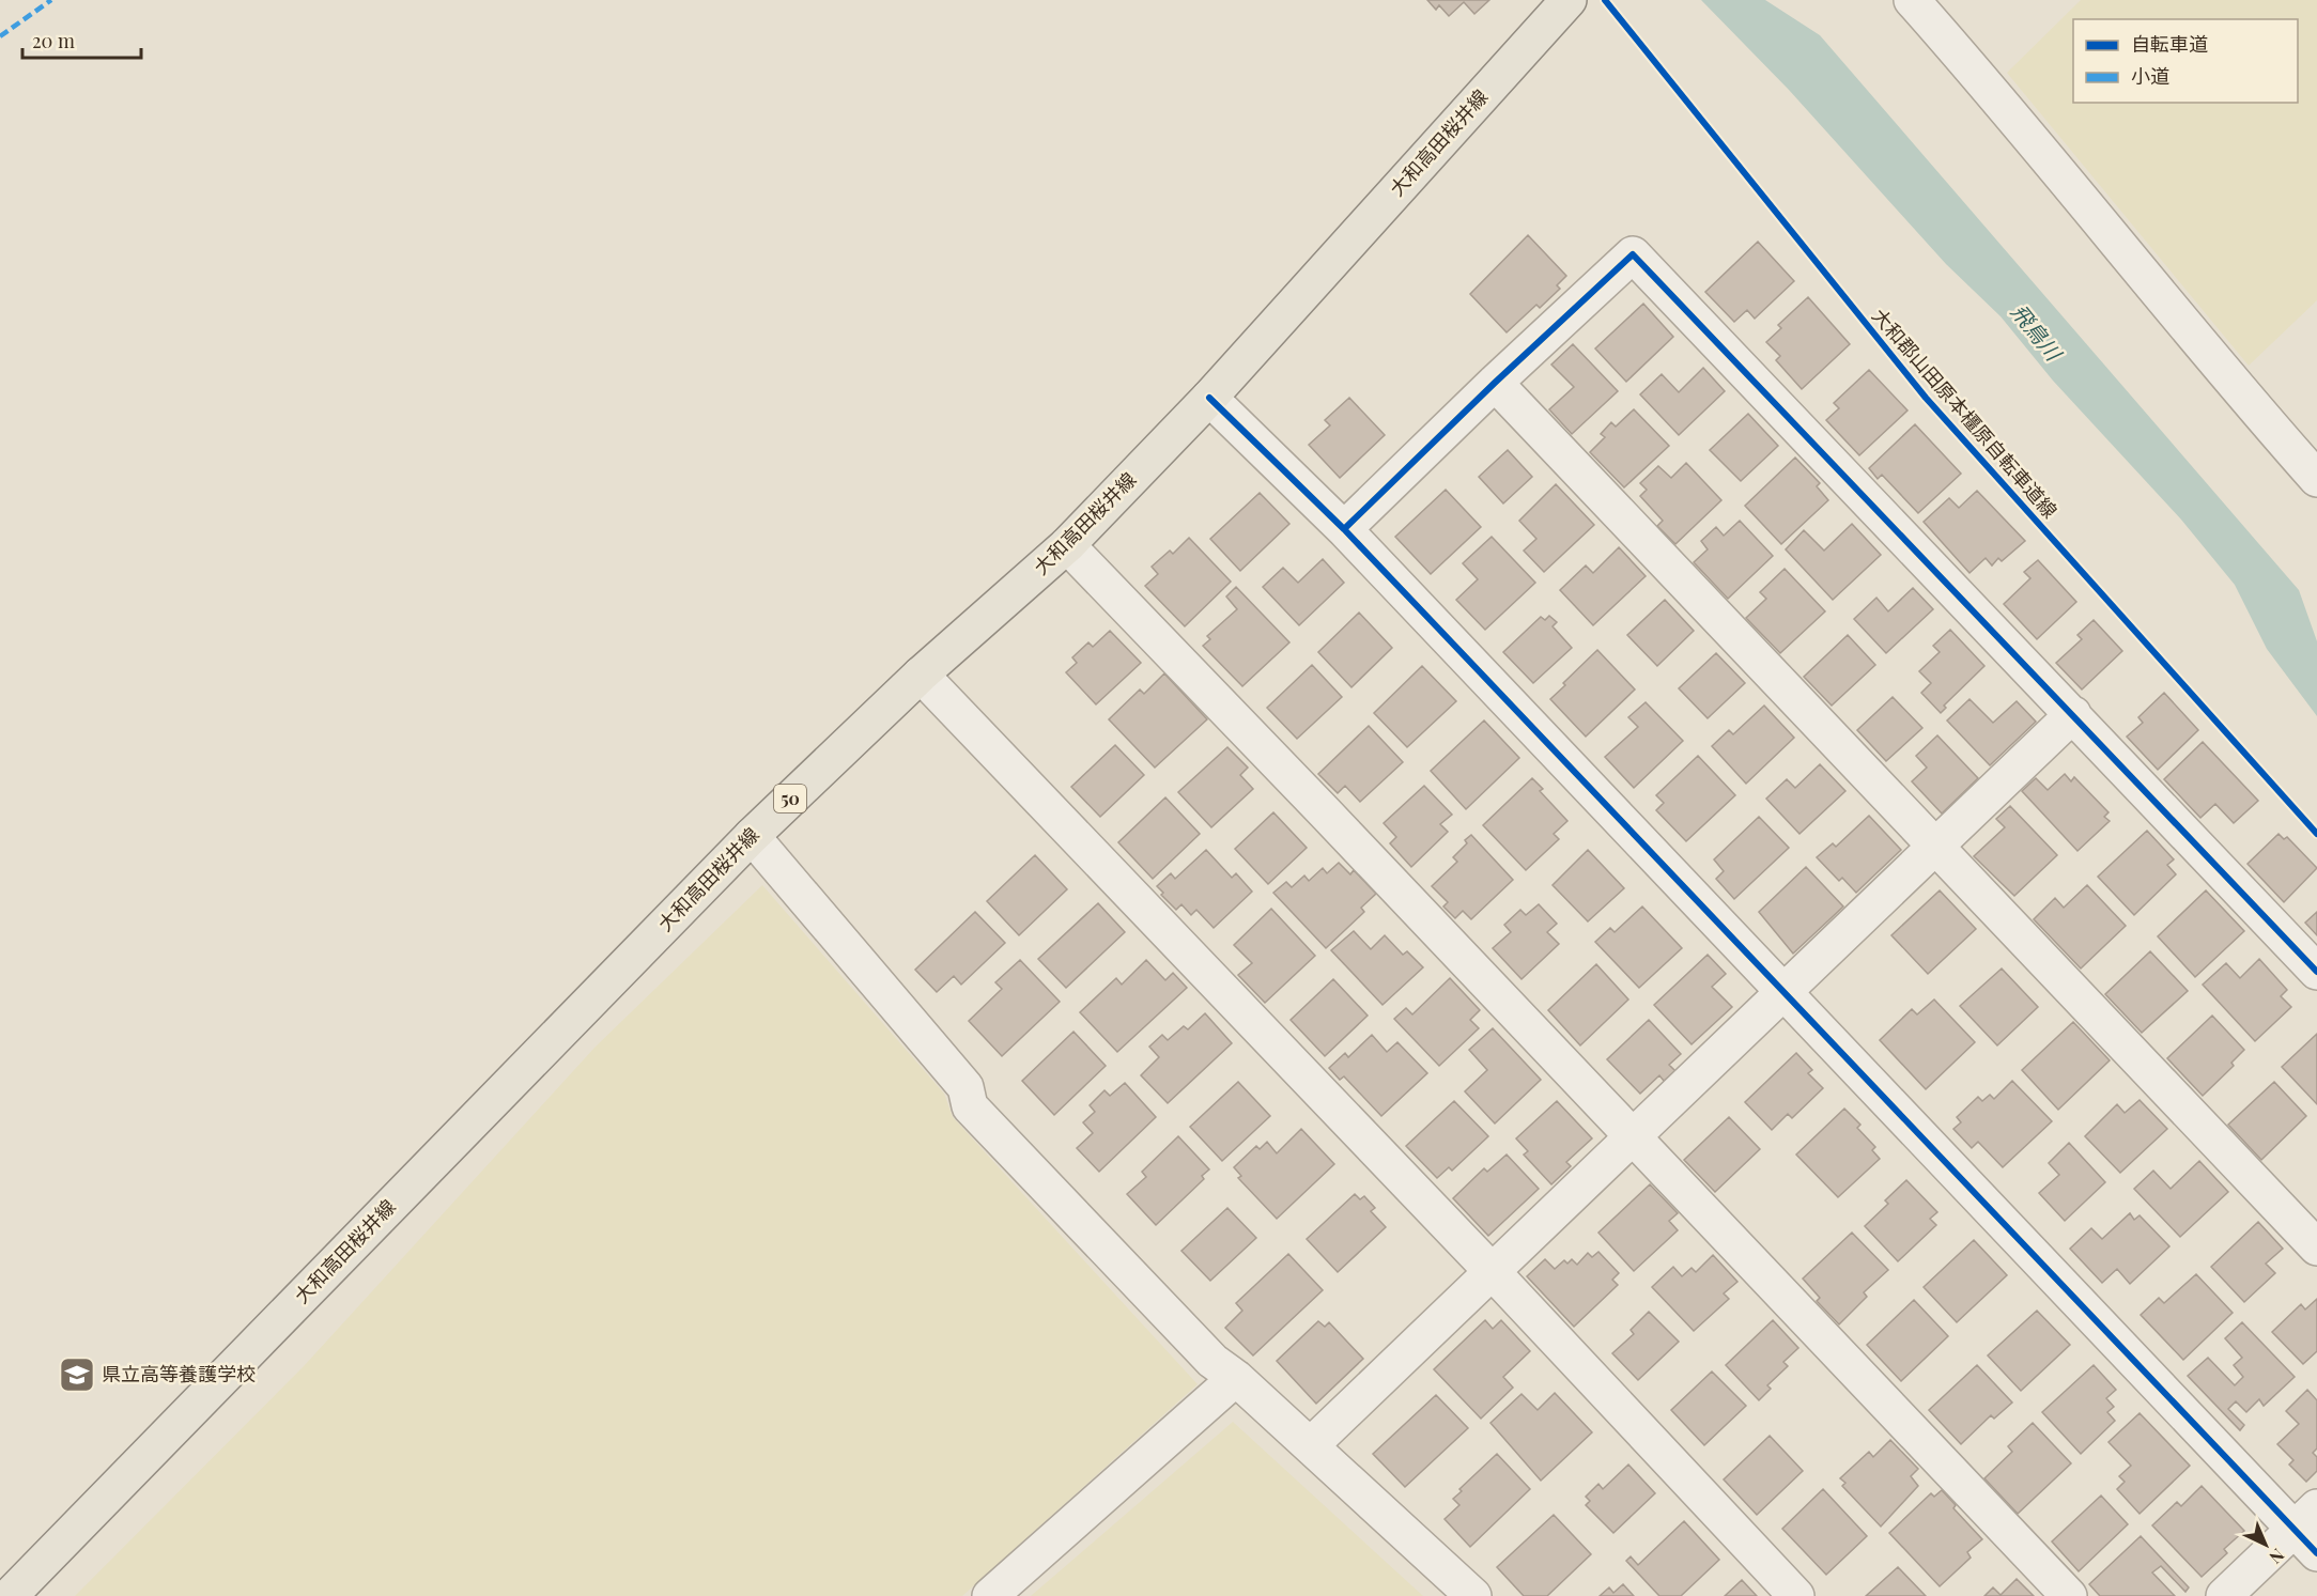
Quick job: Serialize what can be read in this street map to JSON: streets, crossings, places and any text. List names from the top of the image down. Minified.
{"streets":{"main road":["大和高田桜井線","50"],"cycle path":["大和郡山田原本橿原自転車道線"]},"water":["飛鳥川"],"places":{"school or university":["県立高等養護学校"]},"legend":["自転車道","小道"],"scale_bar":"20 m","north":"bottom right"}
